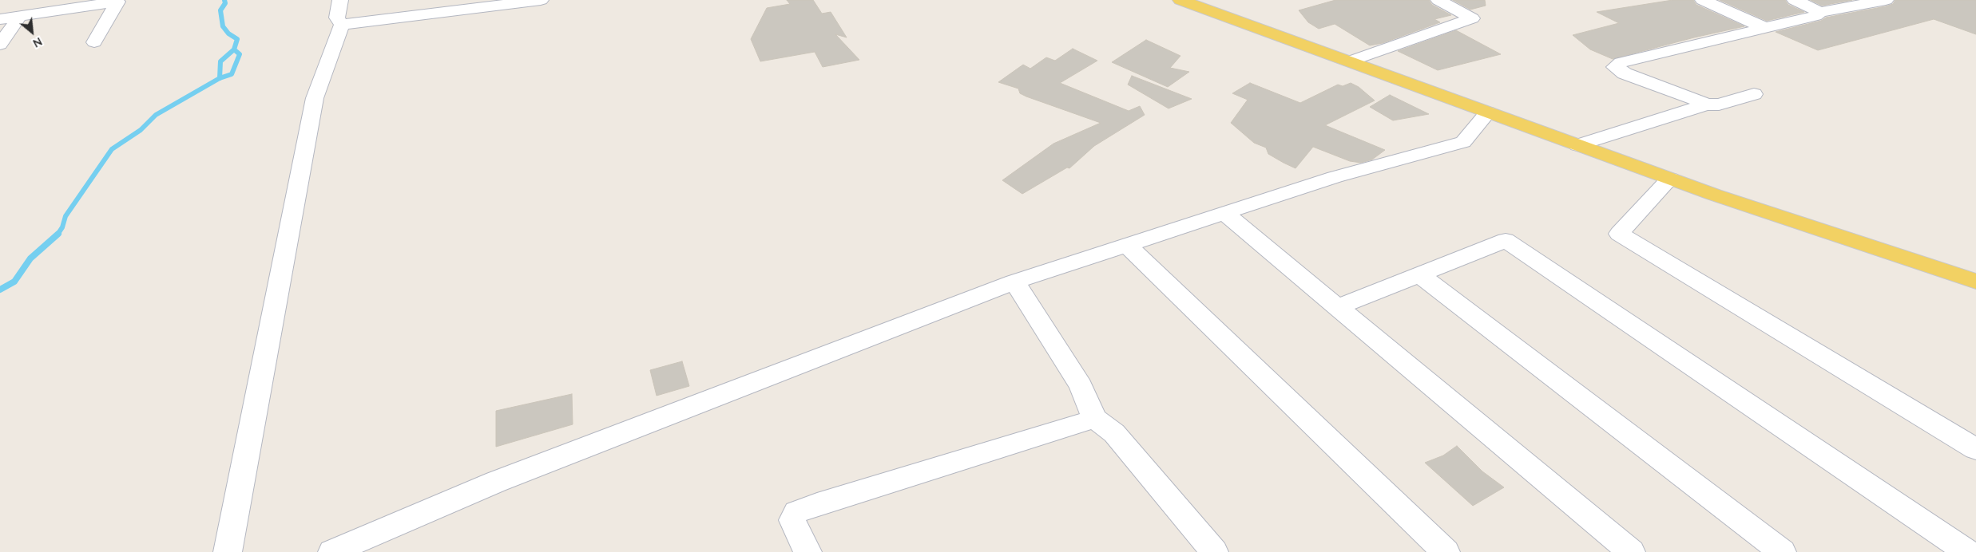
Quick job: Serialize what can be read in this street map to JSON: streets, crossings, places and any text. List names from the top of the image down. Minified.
{"north":"bottom right"}
